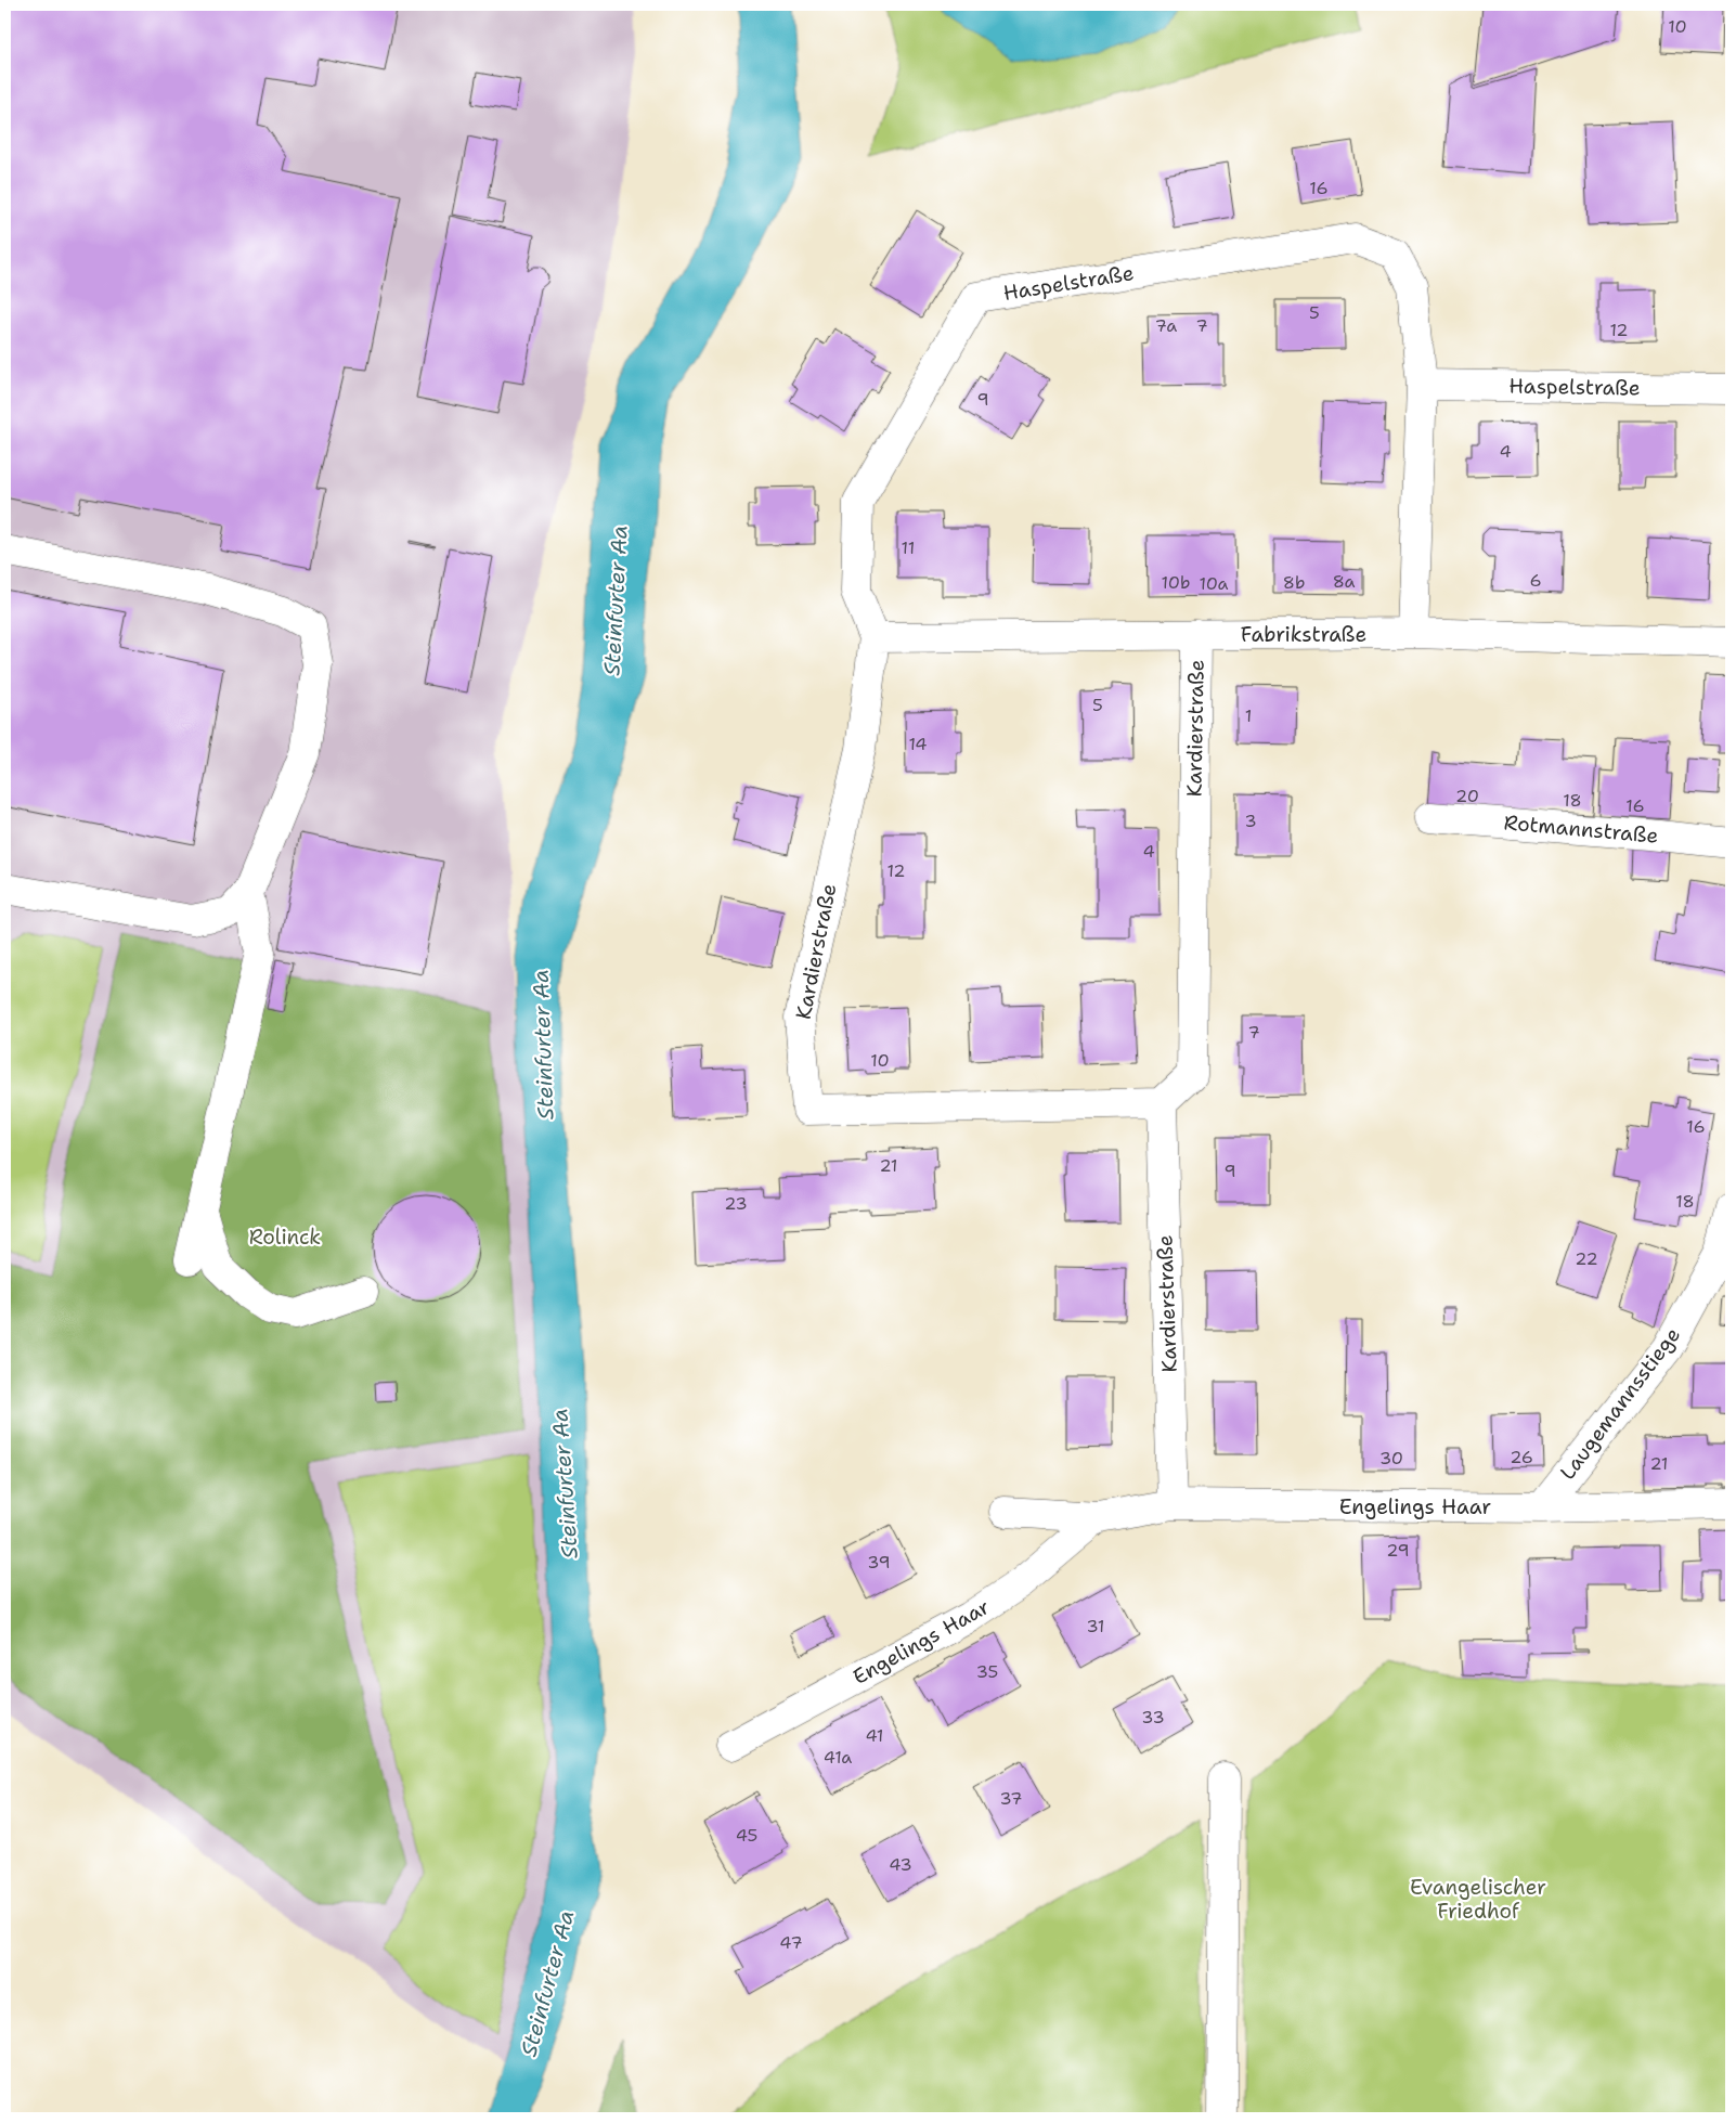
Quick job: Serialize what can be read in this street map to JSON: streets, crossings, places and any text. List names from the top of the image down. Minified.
{"streets":{"street":["Haspelstraße","Fabrikstraße","Kardierstraße","Rotmannstraße","Laugemannsstiege","Engelings Haar"]},"crossings":[["Haspelstraße","Fabrikstraße"],["Haspelstraße","Kardierstraße"],["Fabrikstraße","Kardierstraße"],["Kardierstraße","Engelings Haar"],["Laugemannsstiege","Engelings Haar"]],"water":["Steinfurter Aa"],"parks":["Rolinck","Evangelischer Friedhof"],"house_numbers":["10","16","5","7a","7","12","9","4","11","6","8a","10b","8b","10a","5","1","14","20","18","16","3","4","12","7","10","16","21","9","18","23","22","26","30","21","29","39","31","35","33","41","41a","37","45","43","47"]}
